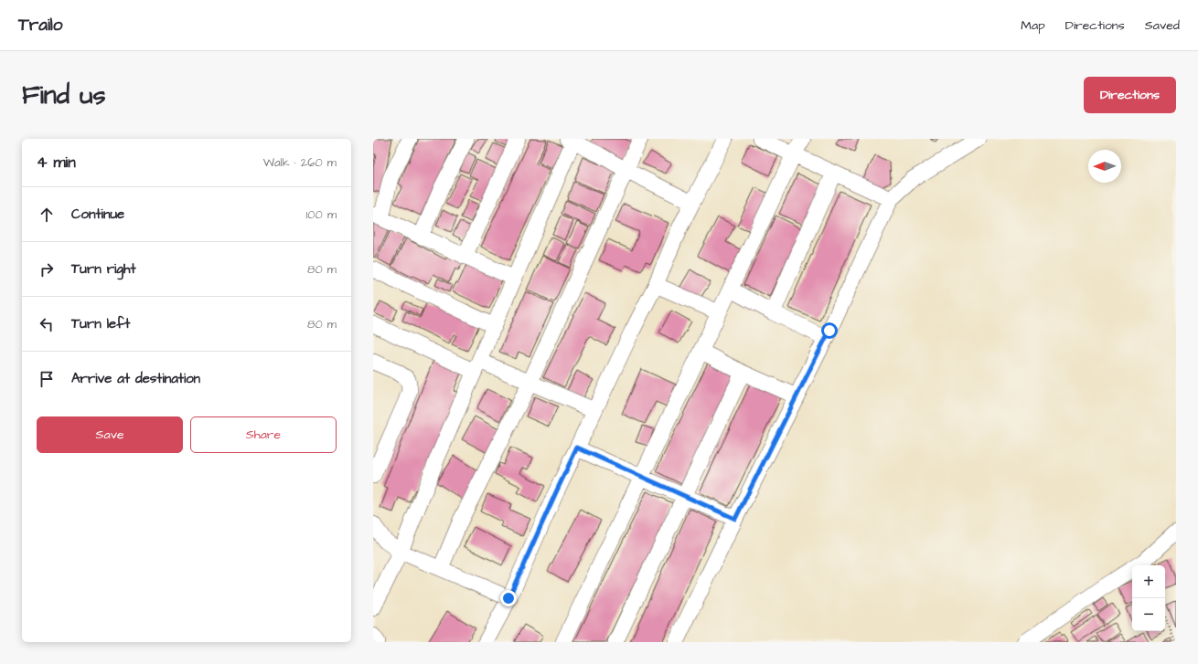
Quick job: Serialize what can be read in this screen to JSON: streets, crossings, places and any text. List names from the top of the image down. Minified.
{"north":"left","page":{"header":"Trailo","nav":["Map","Directions","Saved"],"buttons":["Directions",["Save","Share"]],"title":"Find us","heading":["4 min","Walk · 260 m"],"list":[["Continue","100 m"],["Turn right","80 m"],["Turn left","80 m"],"Arrive at destination"],"map_buttons":["+","−"]}}
